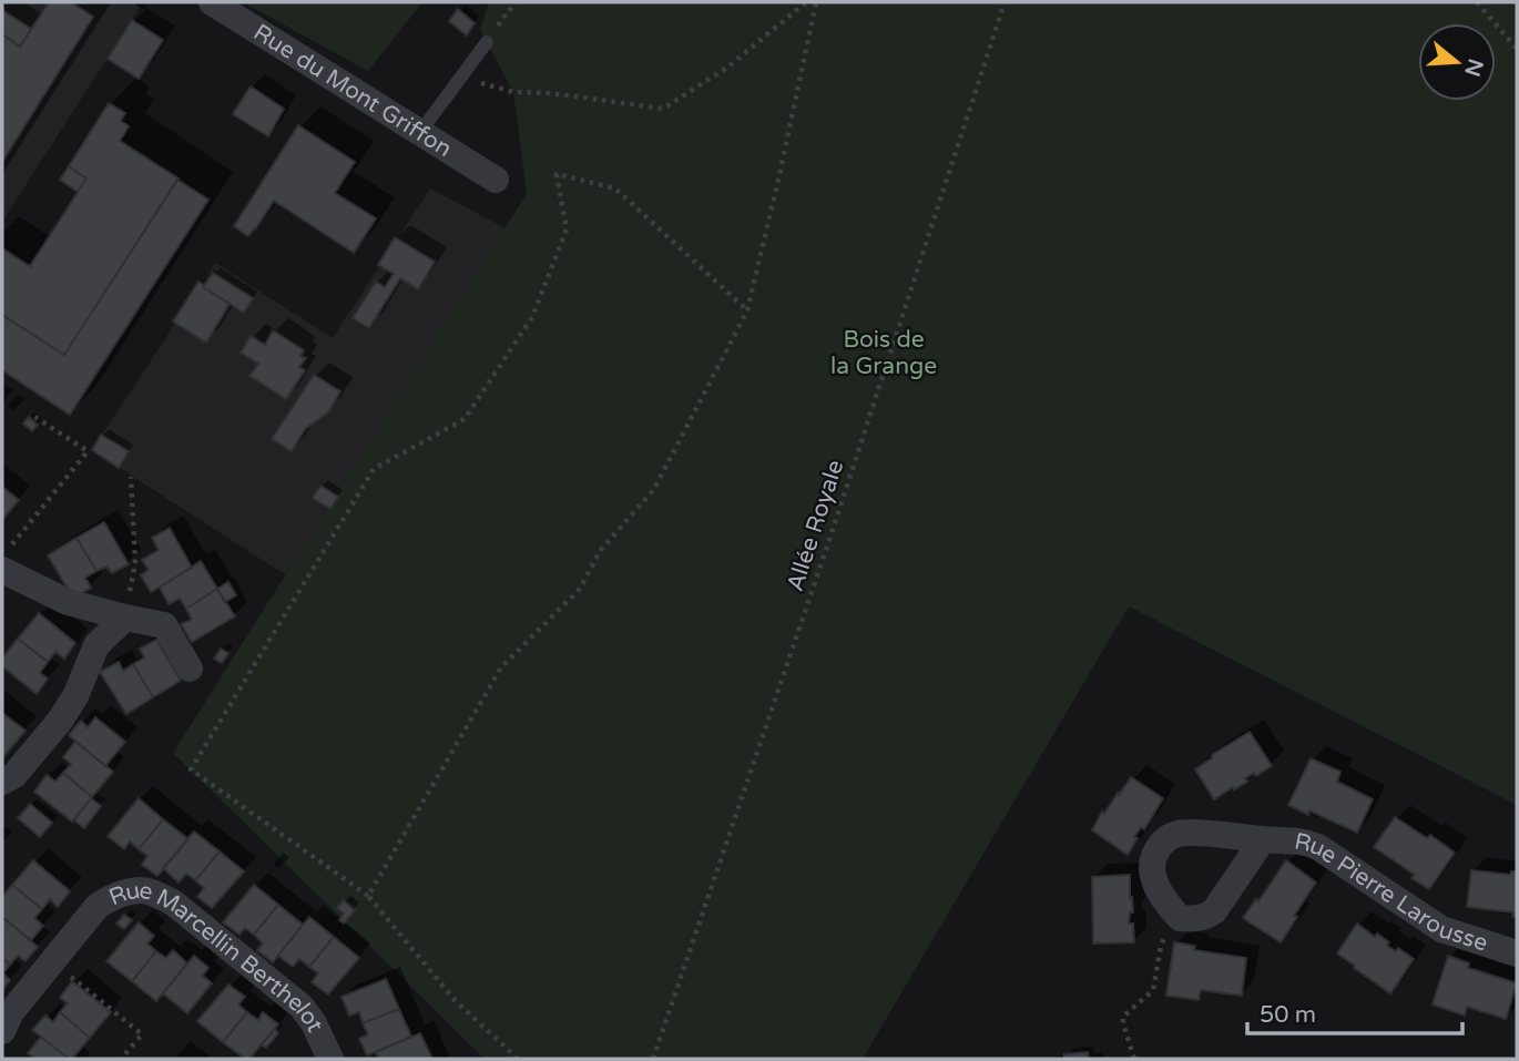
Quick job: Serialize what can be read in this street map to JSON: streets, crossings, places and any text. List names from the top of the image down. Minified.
{"streets":{"street":["Rue du Mont Griffon","Rue Pierre Larousse","Rue Marcellin Berthelot"],"path":["Allée Royale"]},"parks":["Bois de la Grange"],"scale_bar":"50 m","north":"right"}
